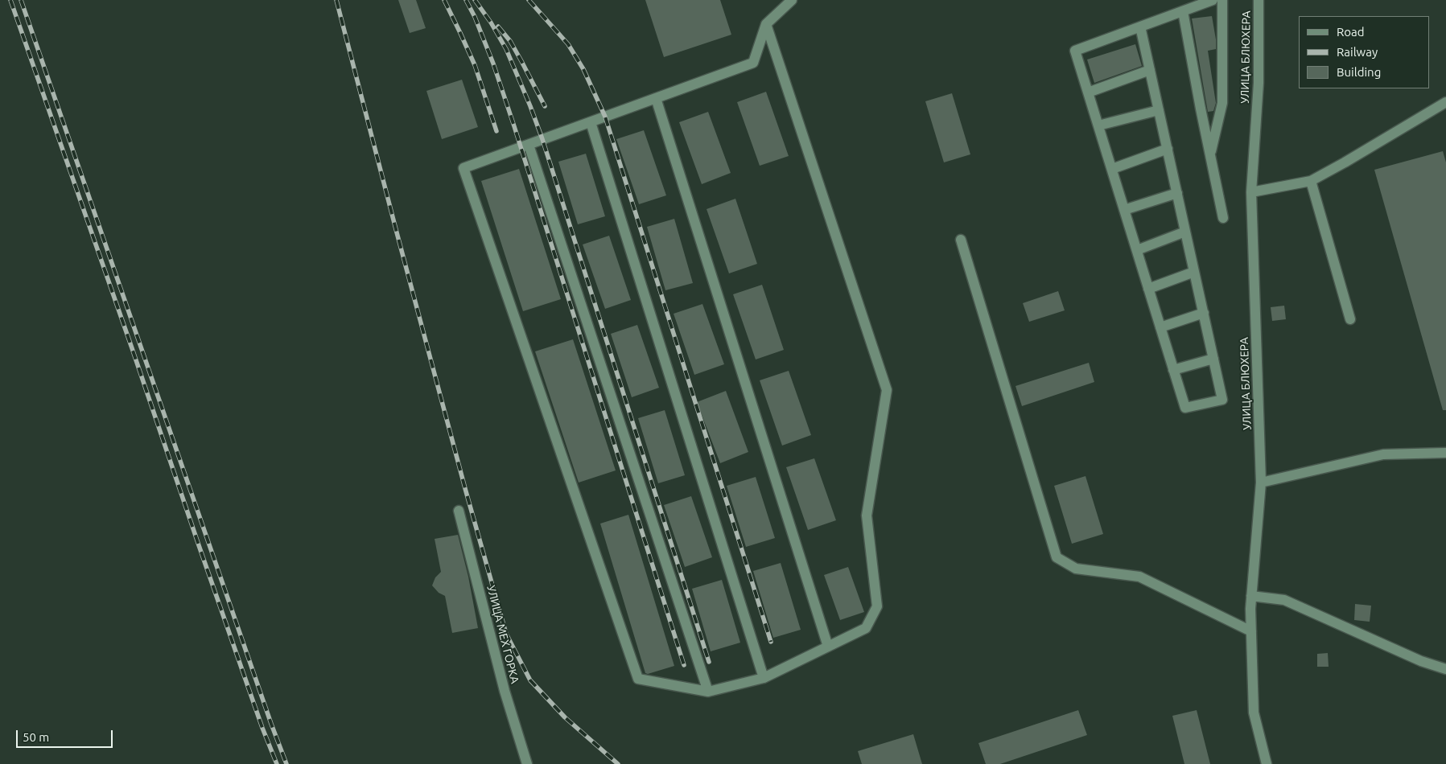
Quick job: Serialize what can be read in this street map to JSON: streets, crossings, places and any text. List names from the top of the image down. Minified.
{"streets":{"street":["УЛИЦА БЛЮХЕРА","УЛИЦА МЕХ ГОРКА"]},"legend":["Road","Railway","Building"],"scale_bar":"50 m"}
